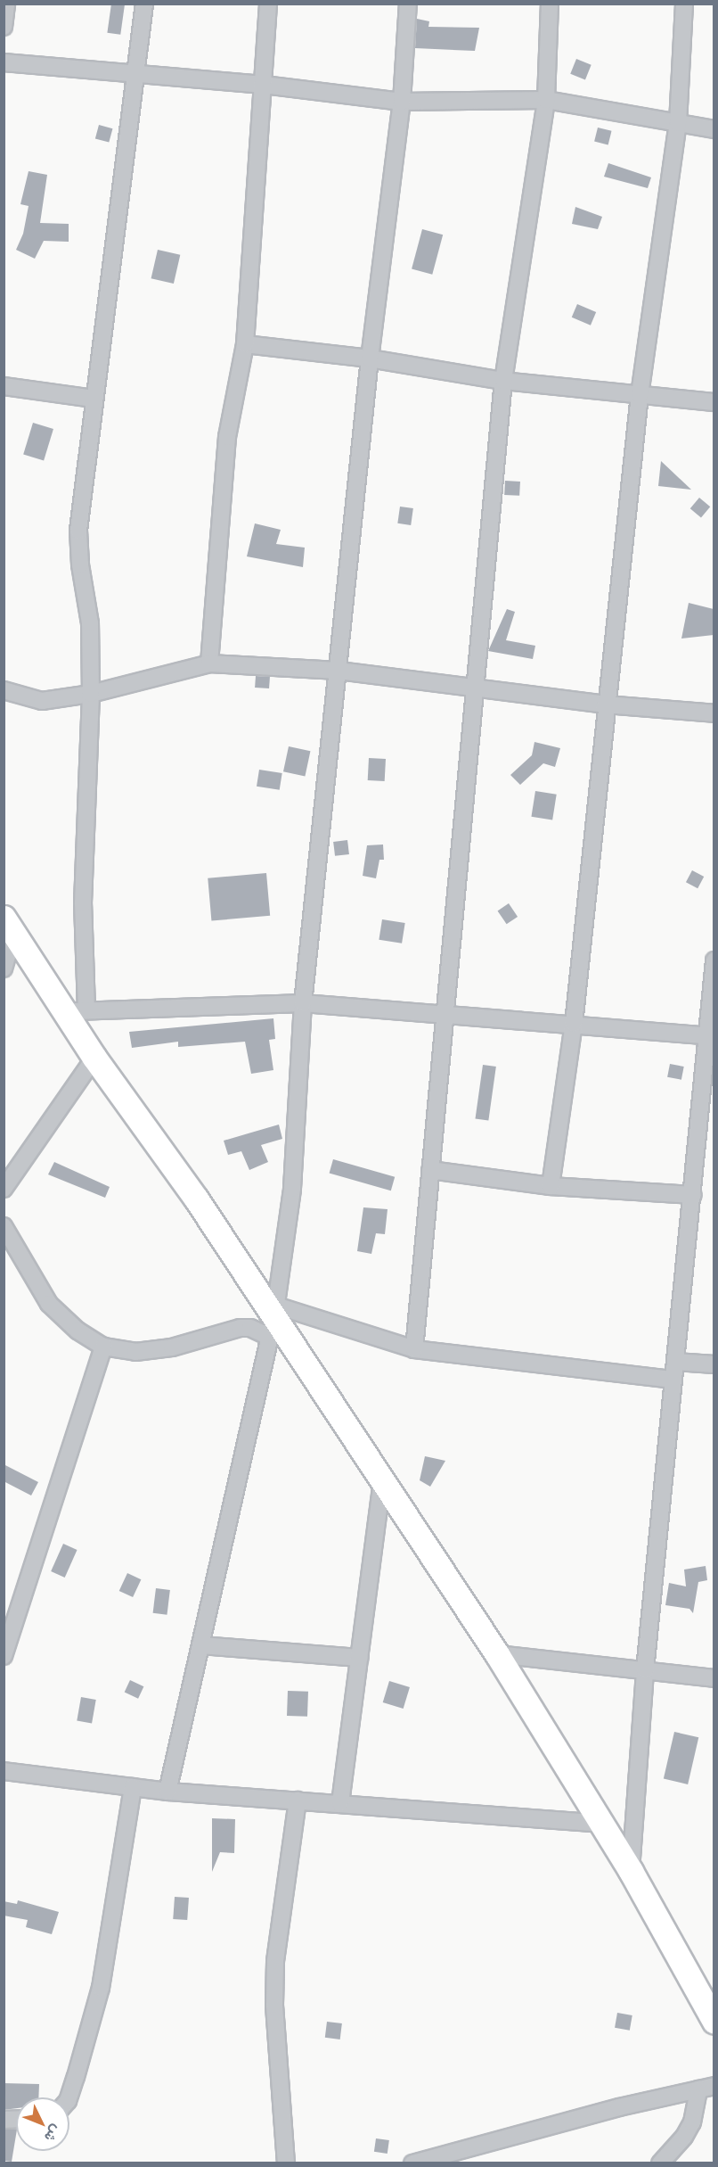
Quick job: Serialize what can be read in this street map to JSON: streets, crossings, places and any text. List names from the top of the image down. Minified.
{"north":"bottom right"}
